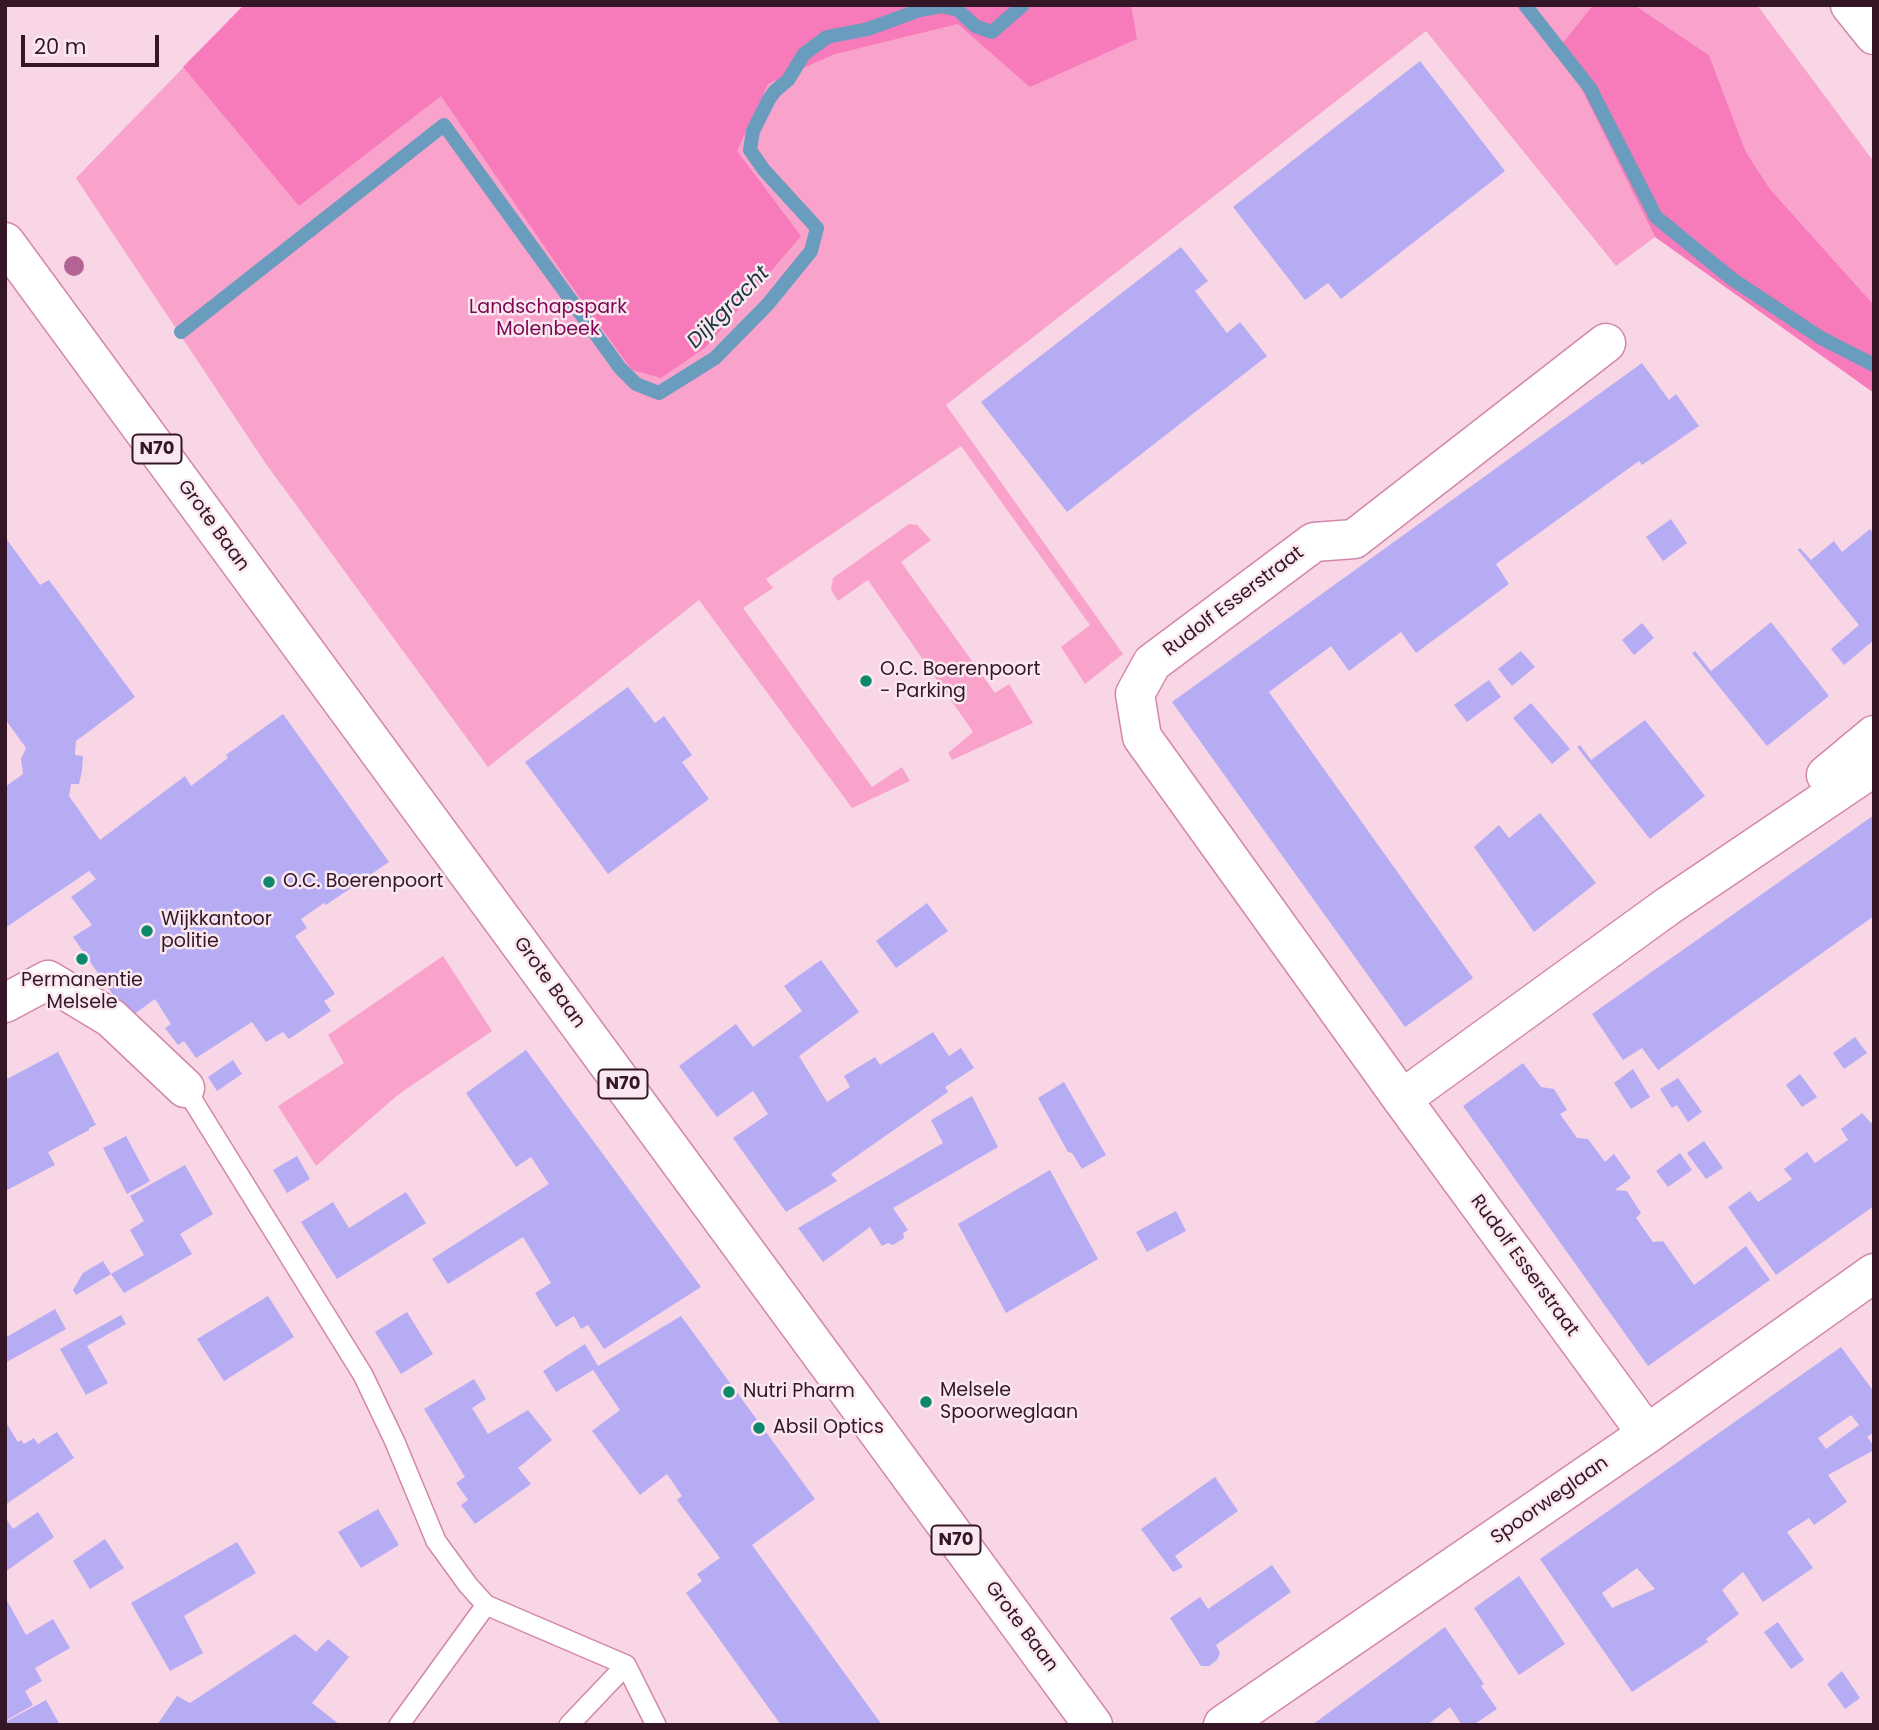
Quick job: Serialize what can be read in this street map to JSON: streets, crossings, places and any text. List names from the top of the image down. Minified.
{"streets":{"street":["N70","Grote Baan","Rudolf Esserstraat","Spoorweglaan"]},"crossings":[["Rudolf Esserstraat","Spoorweglaan"]],"water":["Dijkgracht"],"parks":["Landschapspark Molenbeek"],"places":["O.C. Boerenpoort - Parking","O.C. Boerenpoort","Wijkkantoor politie","Permanentie Melsele","Nutri Pharm","Melsele Spoorweglaan","Absil Optics"],"scale_bar":"20 m"}
